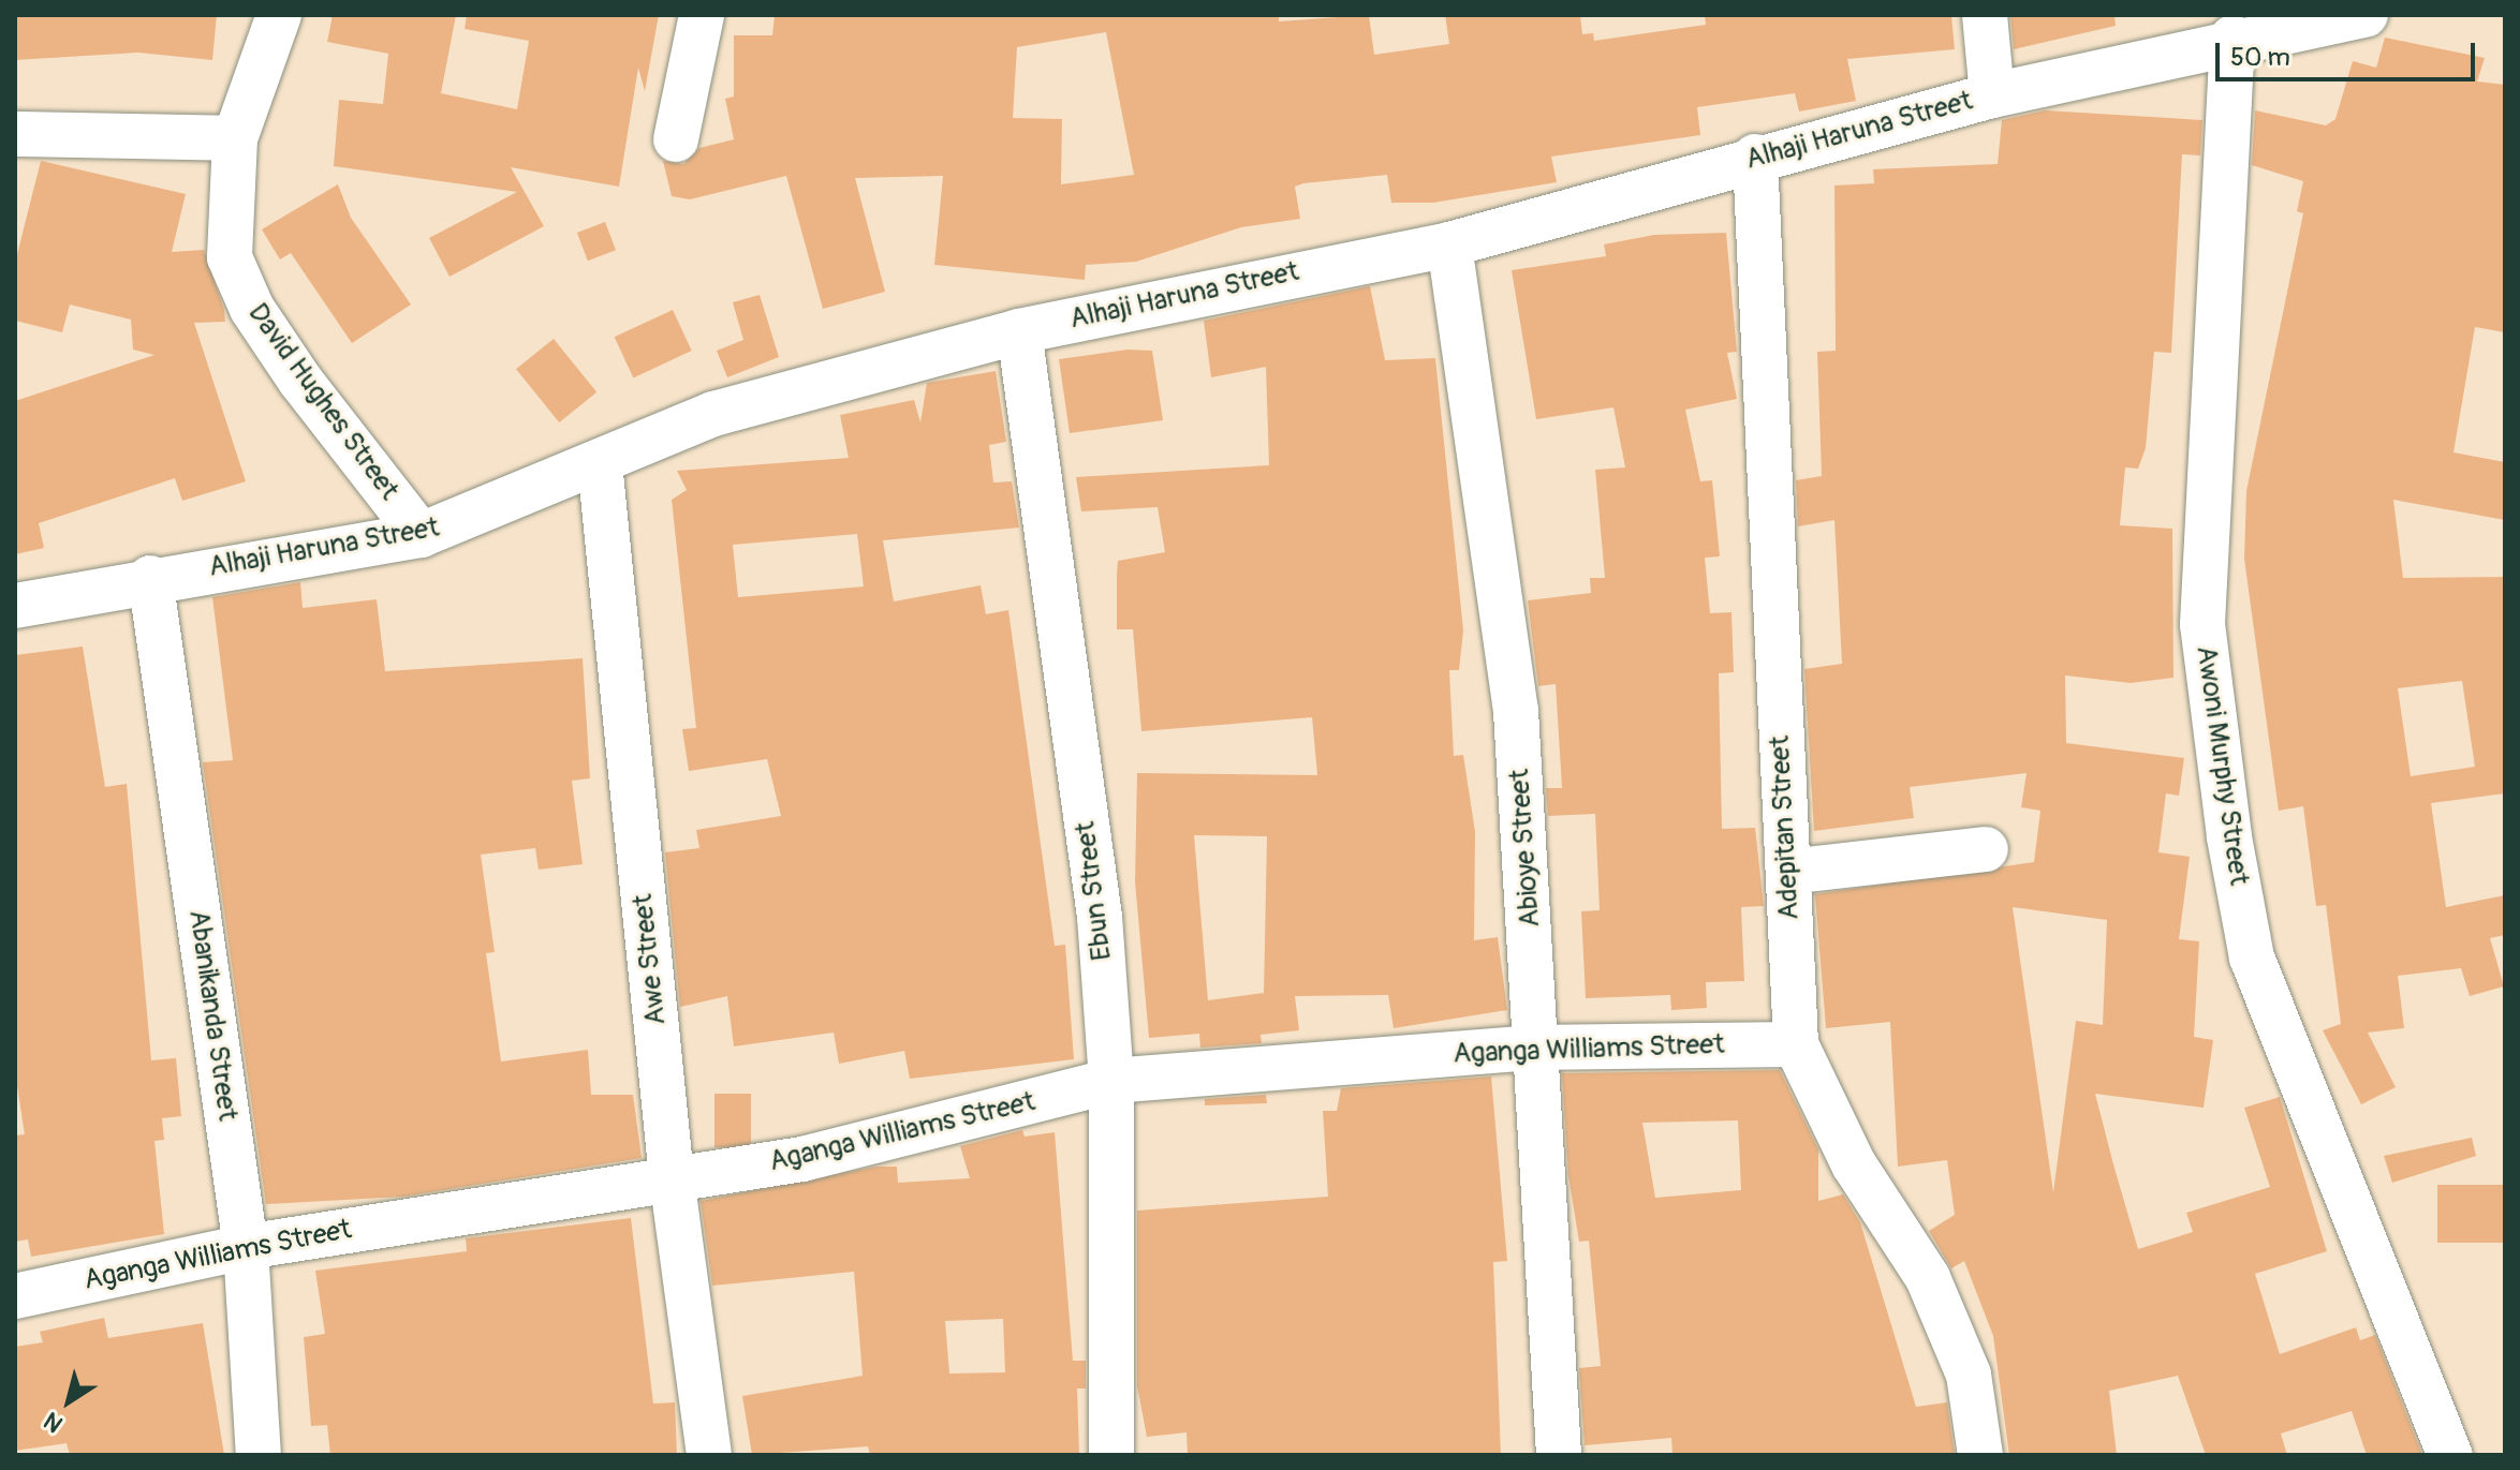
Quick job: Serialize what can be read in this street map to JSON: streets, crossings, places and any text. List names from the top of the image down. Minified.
{"streets":{"street":["Alhaji Haruna Street","David Hughes Street","Awoni Murphy Street","Adepitan Street","Abioye Street","Ebun Street","Awe Street","Abanikanda Street","Aganga Williams Street"]},"crossings":[["Alhaji Haruna Street","David Hughes Street"],["Alhaji Haruna Street","Awoni Murphy Street"],["Alhaji Haruna Street","Adepitan Street"],["Alhaji Haruna Street","Abioye Street"],["Alhaji Haruna Street","Ebun Street"],["Alhaji Haruna Street","Awe Street"],["Alhaji Haruna Street","Abanikanda Street"],["Adepitan Street","Aganga Williams Street"],["Abioye Street","Aganga Williams Street"],["Ebun Street","Aganga Williams Street"],["Awe Street","Aganga Williams Street"],["Abanikanda Street","Aganga Williams Street"]],"scale_bar":"50 m","north":"bottom left"}
